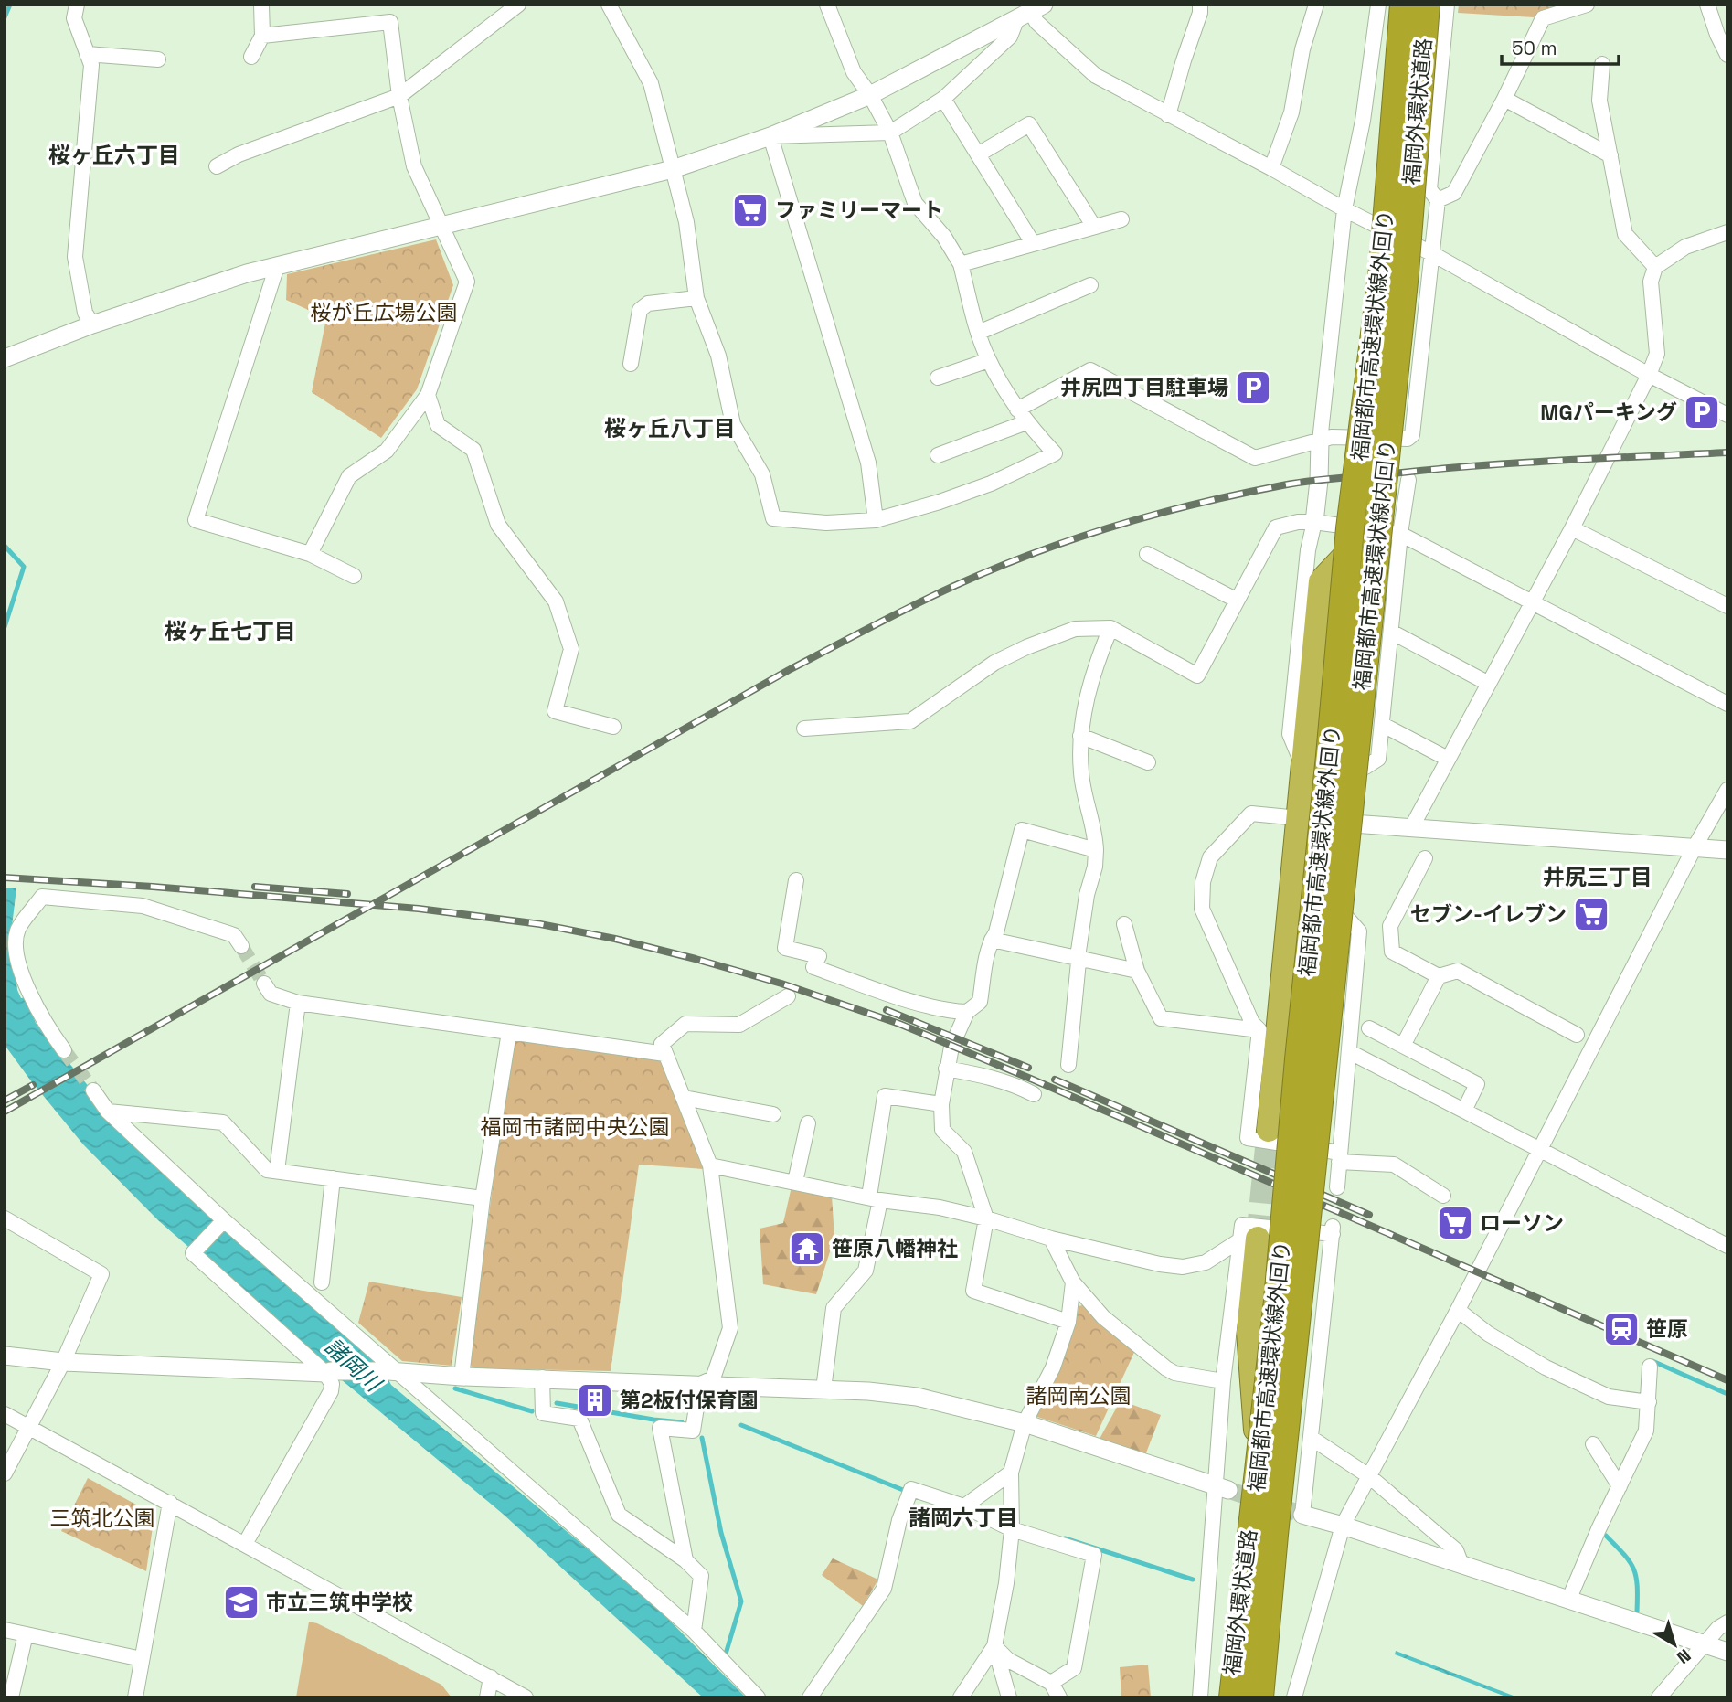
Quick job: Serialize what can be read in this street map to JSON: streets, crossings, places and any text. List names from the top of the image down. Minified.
{"streets":{"highway":["福岡外環状道路","福岡都市高速環状線外回り","福岡都市高速環状線内回り"]},"crossings":[["福岡外環状道路","福岡都市高速環状線外回り"],["福岡外環状道路","福岡都市高速環状線内回り"]],"districts":["桜ヶ丘六丁目","桜ヶ丘八丁目","桜ヶ丘七丁目","井尻三丁目","諸岡六丁目"],"water":["諸岡川"],"parks":["桜が丘広場公園","福岡市諸岡中央公園","諸岡南公園","三筑北公園"],"places":{"supermarket":["ファミリーマート","セブン-イレブン","ローソン"],"parking":["井尻四丁目駐車場","MGパーキング"],"temple":["笹原八幡神社"],"station":["笹原"],"building":["第2板付保育園"],"school or university":["市立三筑中学校"]},"scale_bar":"50 m","north":"bottom right"}
